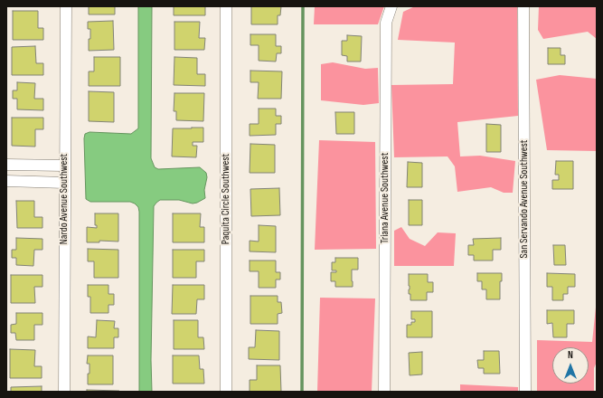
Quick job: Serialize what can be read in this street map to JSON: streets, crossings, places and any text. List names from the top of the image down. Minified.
{"streets":{"street":["Triana Avenue Southwest","Nardo Avenue Southwest","Paquita Circle Southwest","San Servando Avenue Southwest"]},"north":"top"}
